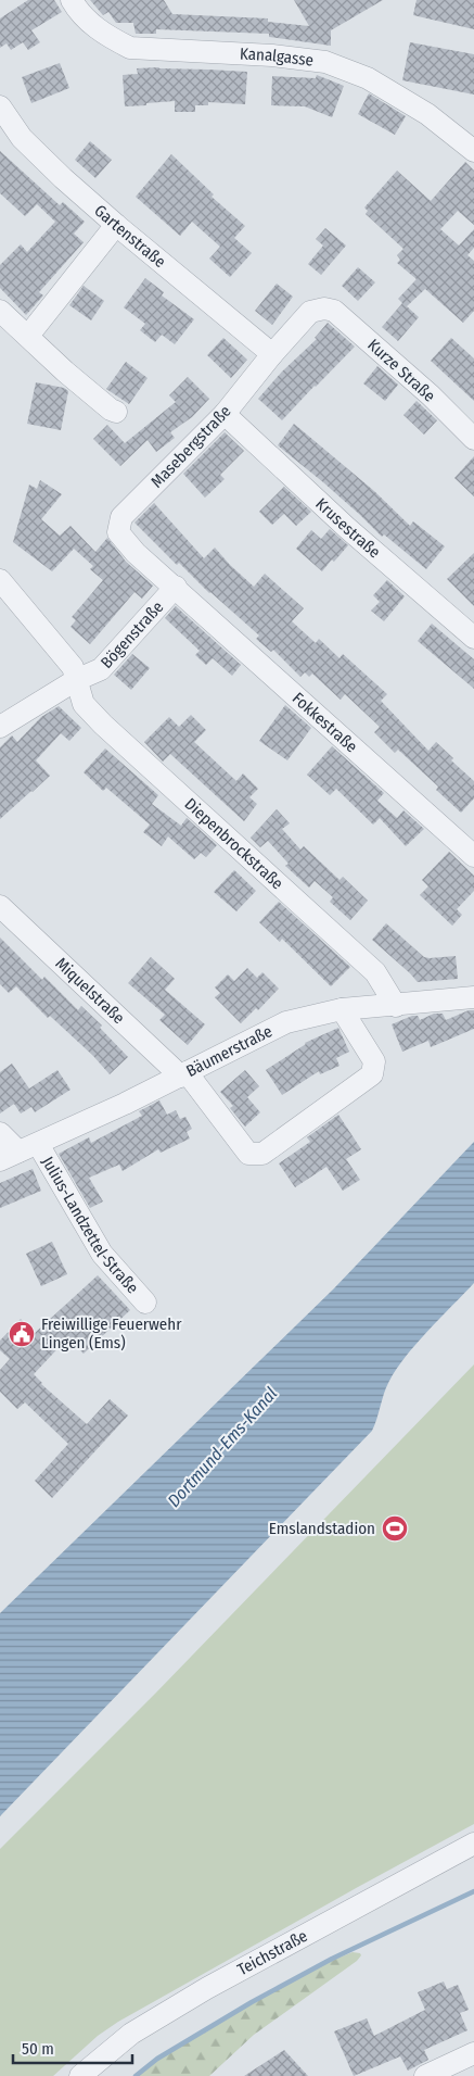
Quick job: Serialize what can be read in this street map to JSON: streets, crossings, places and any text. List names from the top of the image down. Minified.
{"streets":{"street":["Kanalgasse","Gartenstraße","Kurze Straße","Masebergstraße","Krusestraße","Bögenstraße","Fokkestraße","Diepenbrockstraße","Miquelstraße","Bäumerstraße","Julius-Landzettel-Straße","Teichstraße"]},"crossings":[["Gartenstraße","Masebergstraße"],["Kurze Straße","Masebergstraße"],["Masebergstraße","Krusestraße"],["Masebergstraße","Bögenstraße"],["Masebergstraße","Fokkestraße"],["Bögenstraße","Fokkestraße"],["Bögenstraße","Diepenbrockstraße"],["Diepenbrockstraße","Bäumerstraße"],["Miquelstraße","Bäumerstraße"],["Bäumerstraße","Julius-Landzettel-Straße"]],"water":["Dortmund-Ems-Kanal"],"places":{"public building":["Freiwillige Feuerwehr Lingen (Ems)"],"sports":["Emslandstadion"]},"scale_bar":"50 m"}
